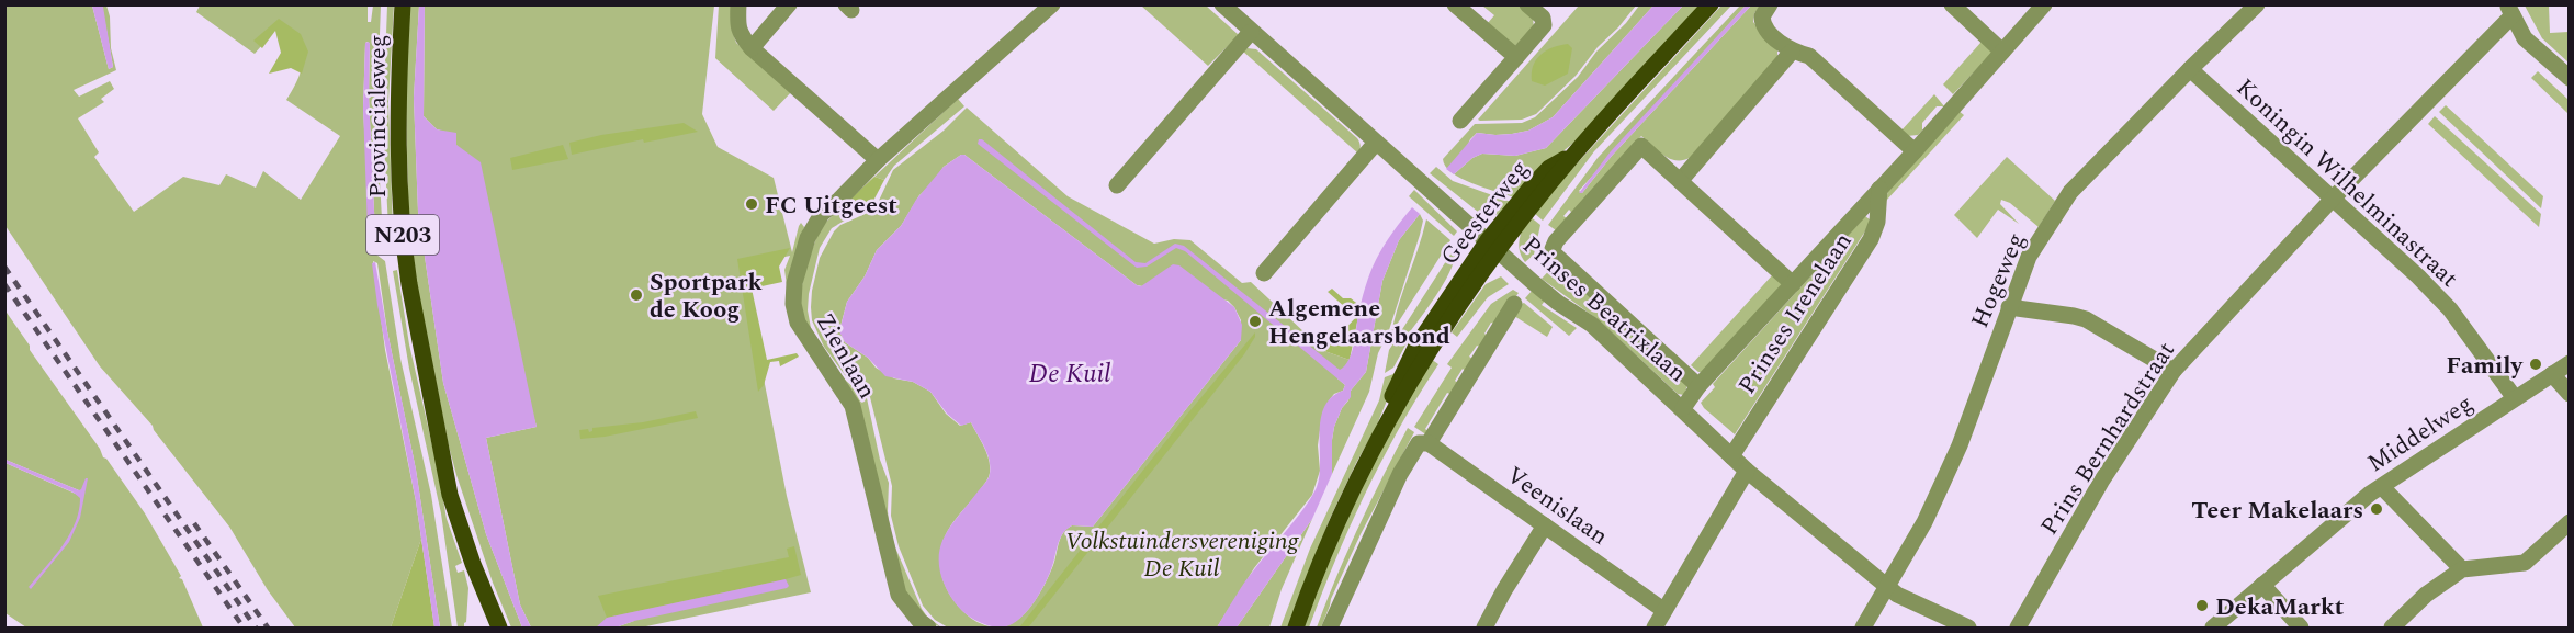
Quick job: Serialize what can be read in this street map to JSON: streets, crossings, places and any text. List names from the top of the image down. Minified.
{"streets":{"main road":["Provincialeweg","Geesterweg","N203"],"street":["Koningin Wilhelminastraat","Hogeweg","Prinses Beatrixlaan","Prinses Irenelaan","Zienlaan","Middelweg","Prins Bernhardstraat","Veenislaan"]},"crossings":[["Koningin Wilhelminastraat","Hogeweg"],["Koningin Wilhelminastraat","Middelweg"],["Koningin Wilhelminastraat","Prins Bernhardstraat"],["Geesterweg","Prinses Beatrixlaan"],["Hogeweg","Prinses Beatrixlaan"],["Prinses Beatrixlaan","Prinses Irenelaan"]],"water":["De Kuil"],"parks":["Volkstuindersvereniging De Kuil"],"places":["FC Uitgeest","Sportpark de Koog","Algemene Hengelaarsbond","Family","Teer Makelaars","DekaMarkt"]}
